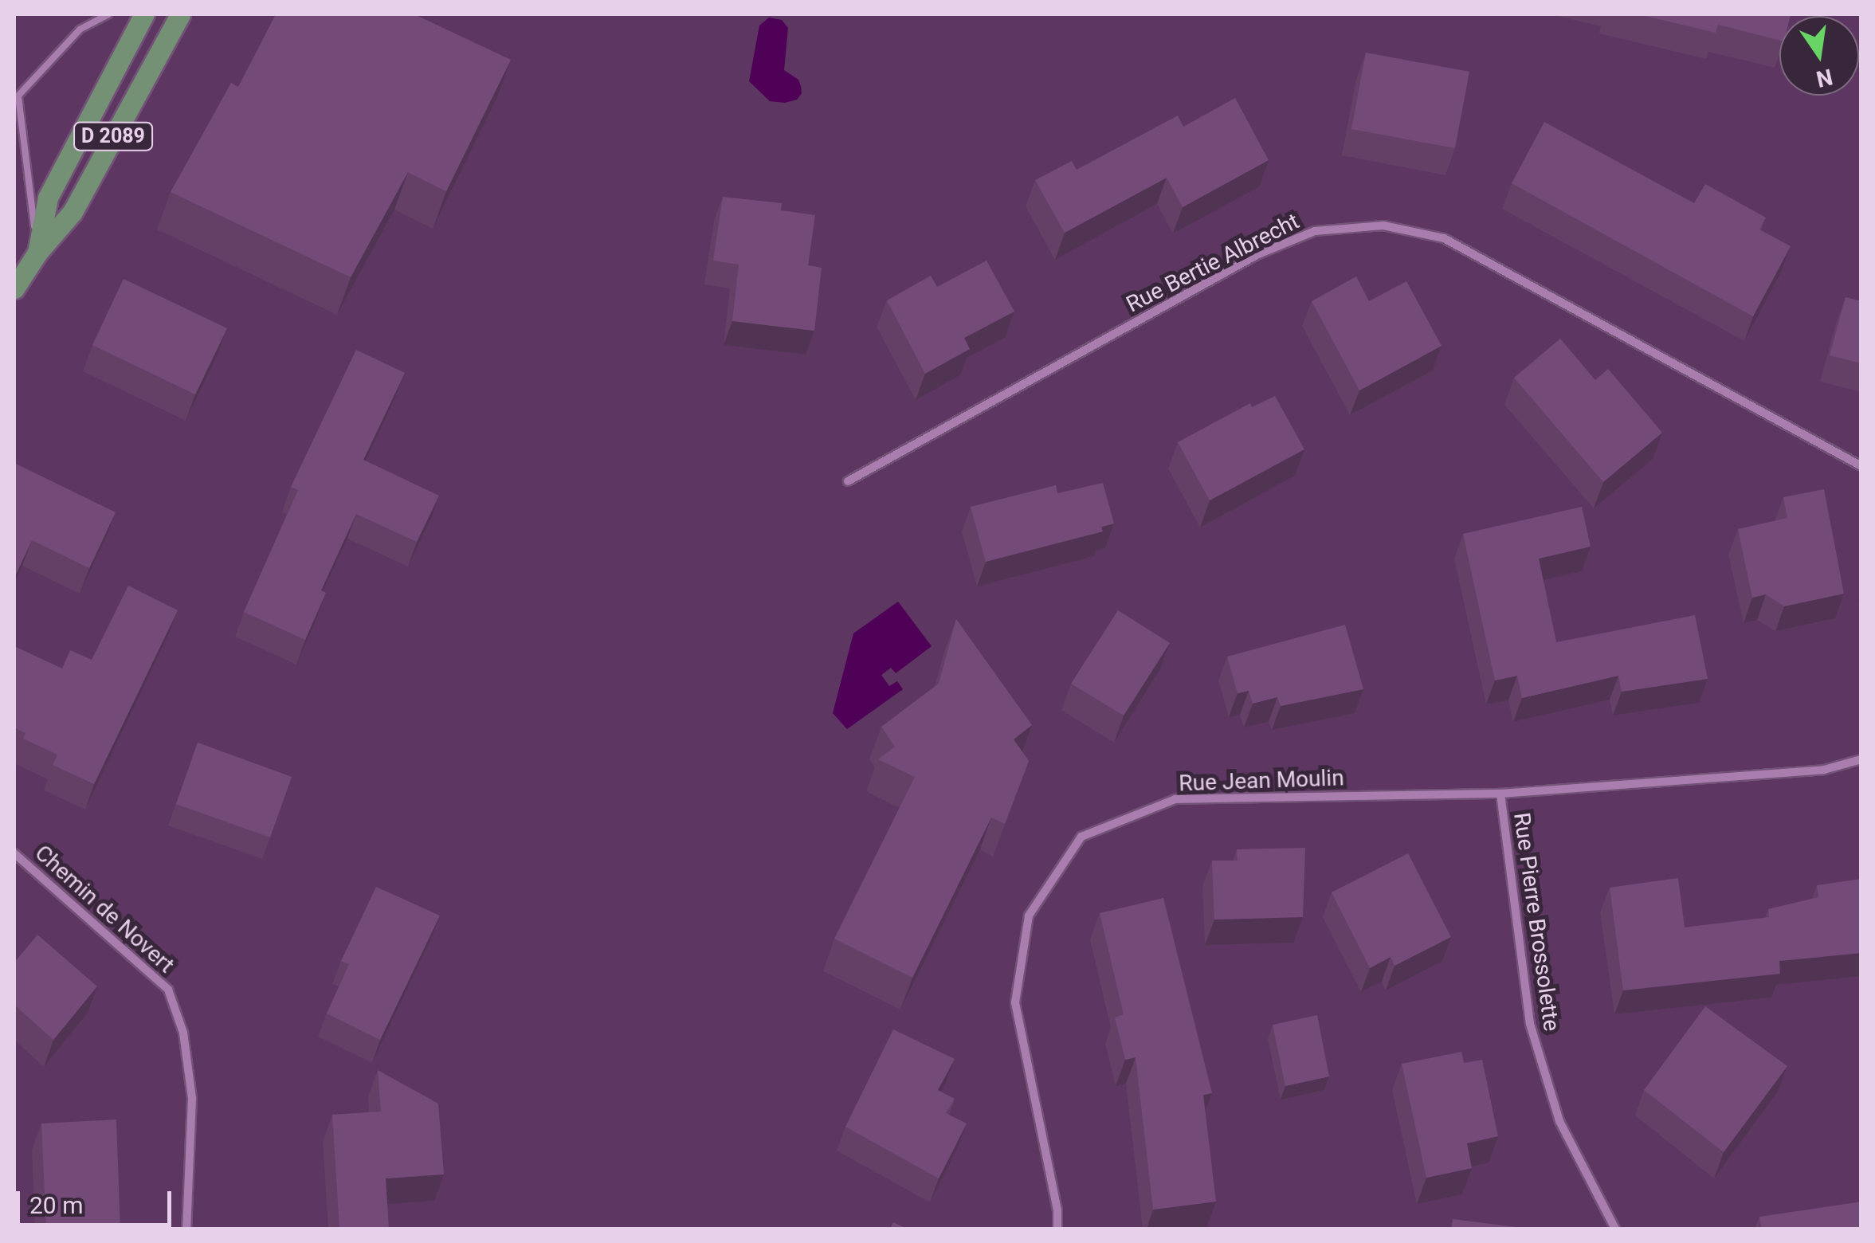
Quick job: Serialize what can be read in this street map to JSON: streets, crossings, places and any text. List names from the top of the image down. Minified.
{"streets":{"main road":["D 2089"],"street":["Rue Bertie Albrecht","Rue Jean Moulin","Chemin de Novert","Rue Pierre Brossolette"]},"crossings":[["Rue Jean Moulin","Rue Pierre Brossolette"]],"scale_bar":"20 m","north":"bottom"}
